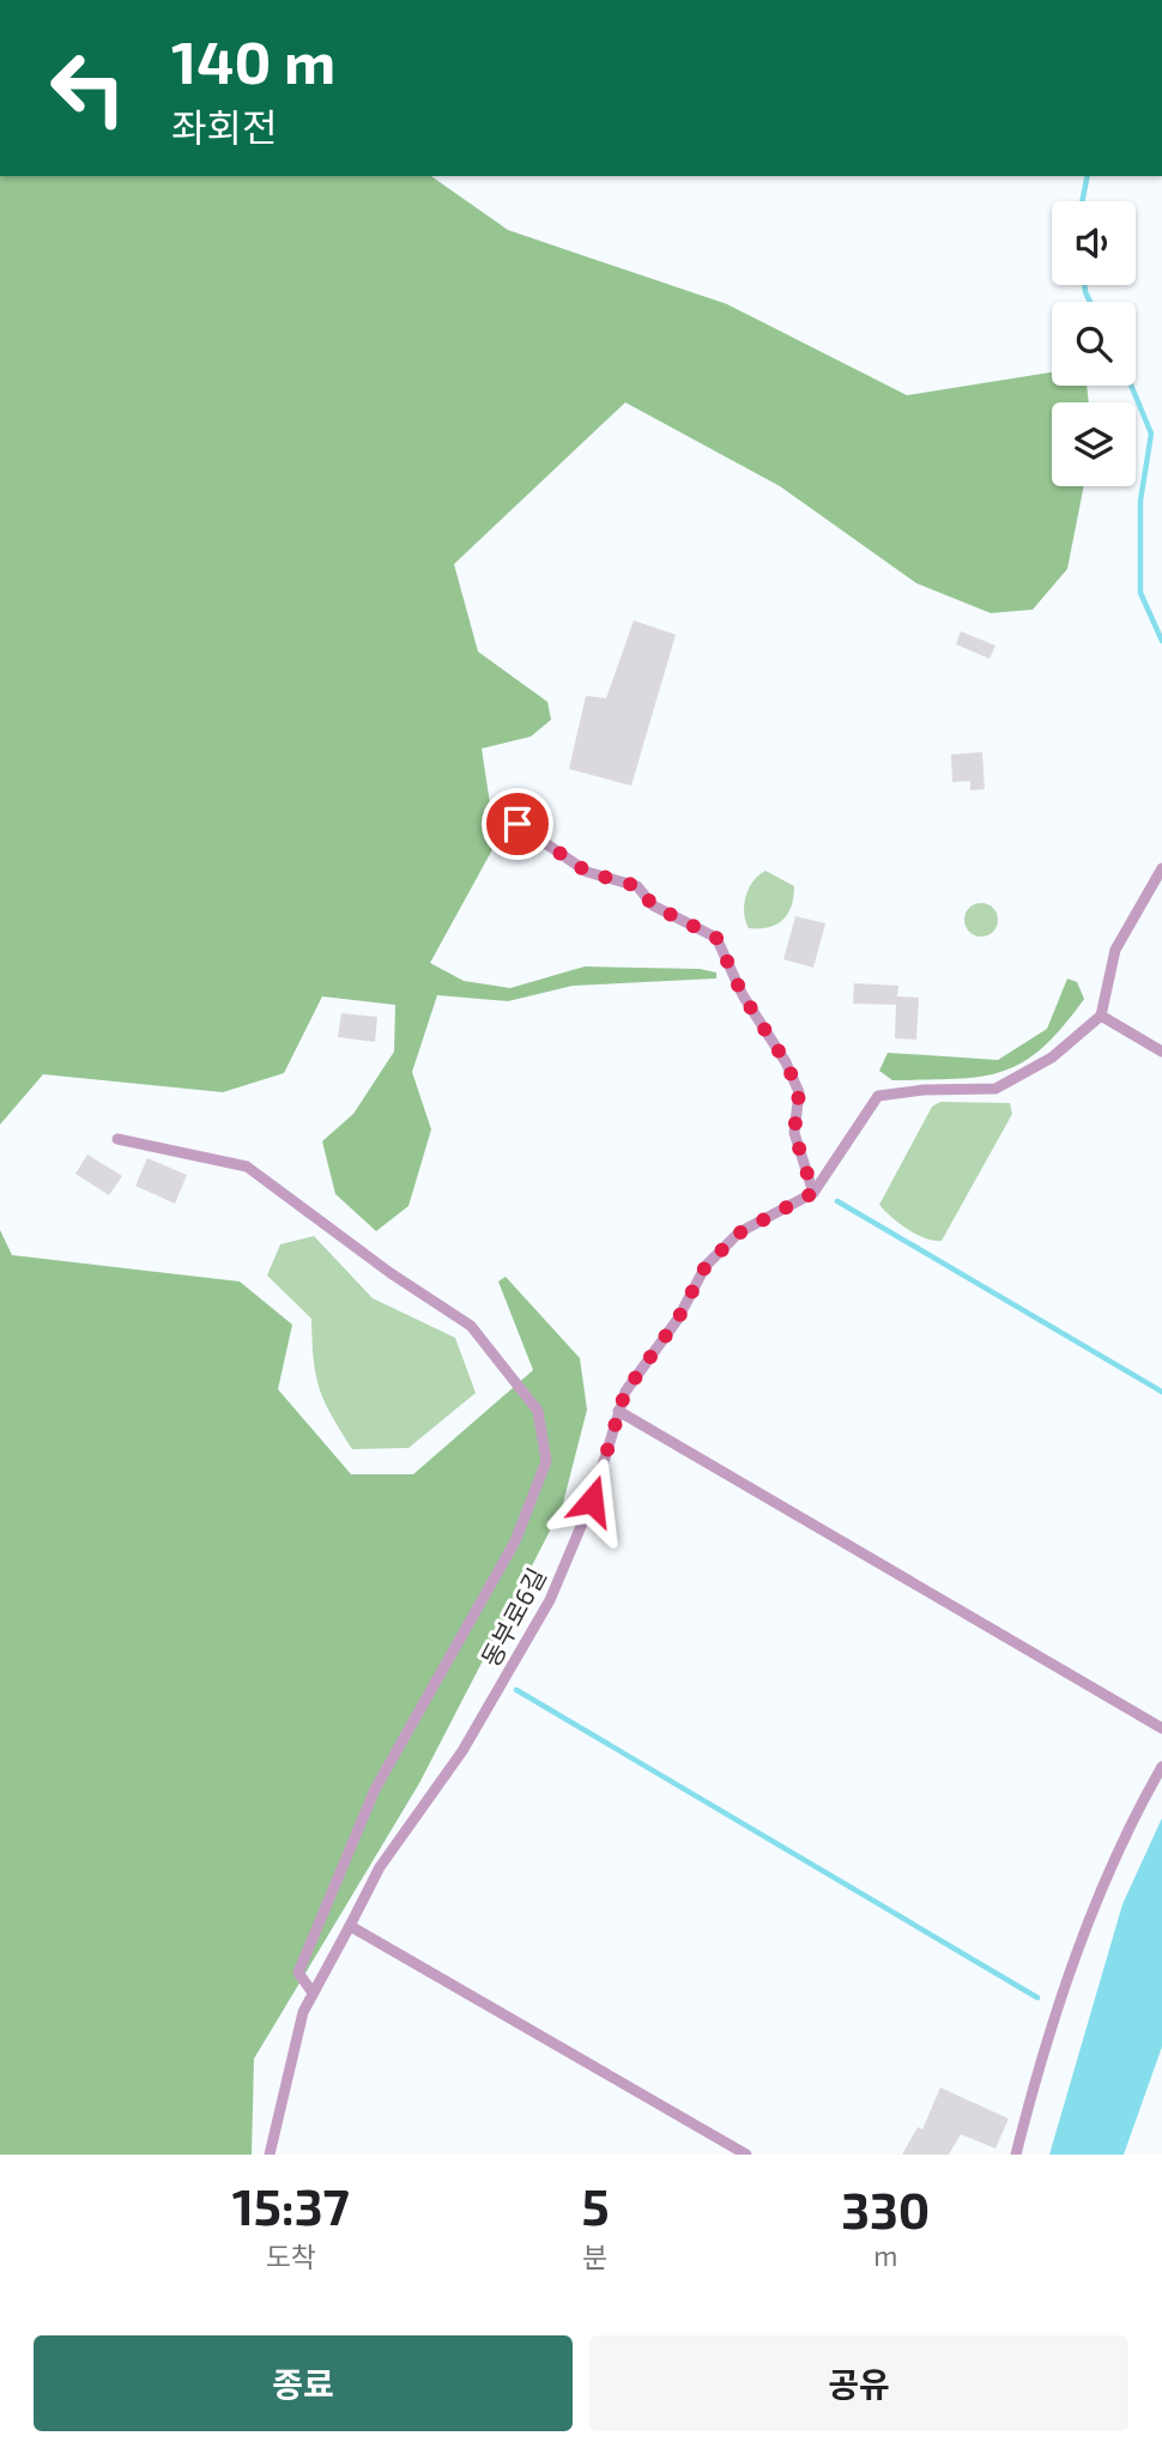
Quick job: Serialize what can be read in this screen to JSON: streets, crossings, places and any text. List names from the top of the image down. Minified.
{"streets":{"lane":["동부로6길"]},"page":{"turn":["140 m","좌회전"],"eta":["15:37","도착","5","분","330","m"],"buttons":["종료","공유"]}}
